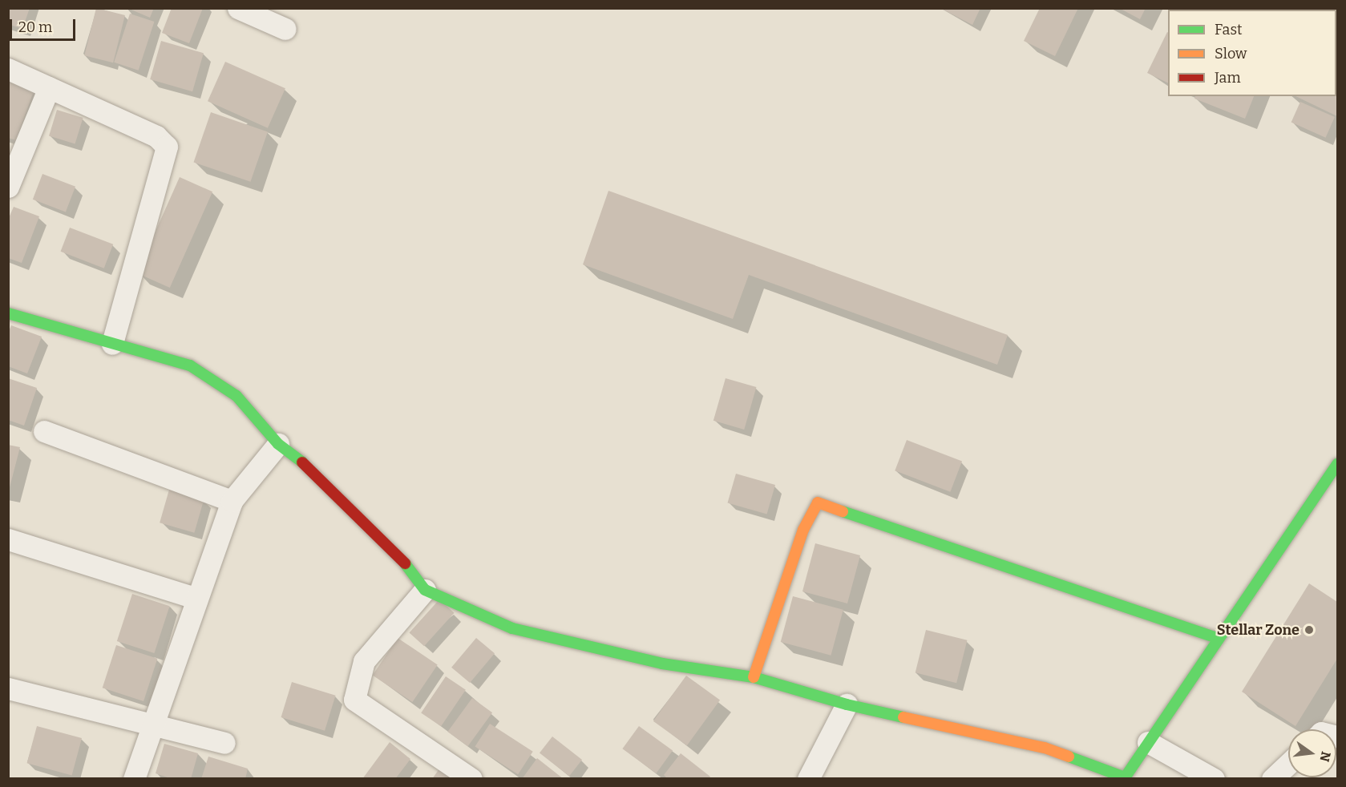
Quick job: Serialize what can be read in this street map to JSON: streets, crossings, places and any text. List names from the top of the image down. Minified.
{"places":["Stellar Zone"],"legend":["Fast","Slow","Jam"],"scale_bar":"20 m","north":"right"}
